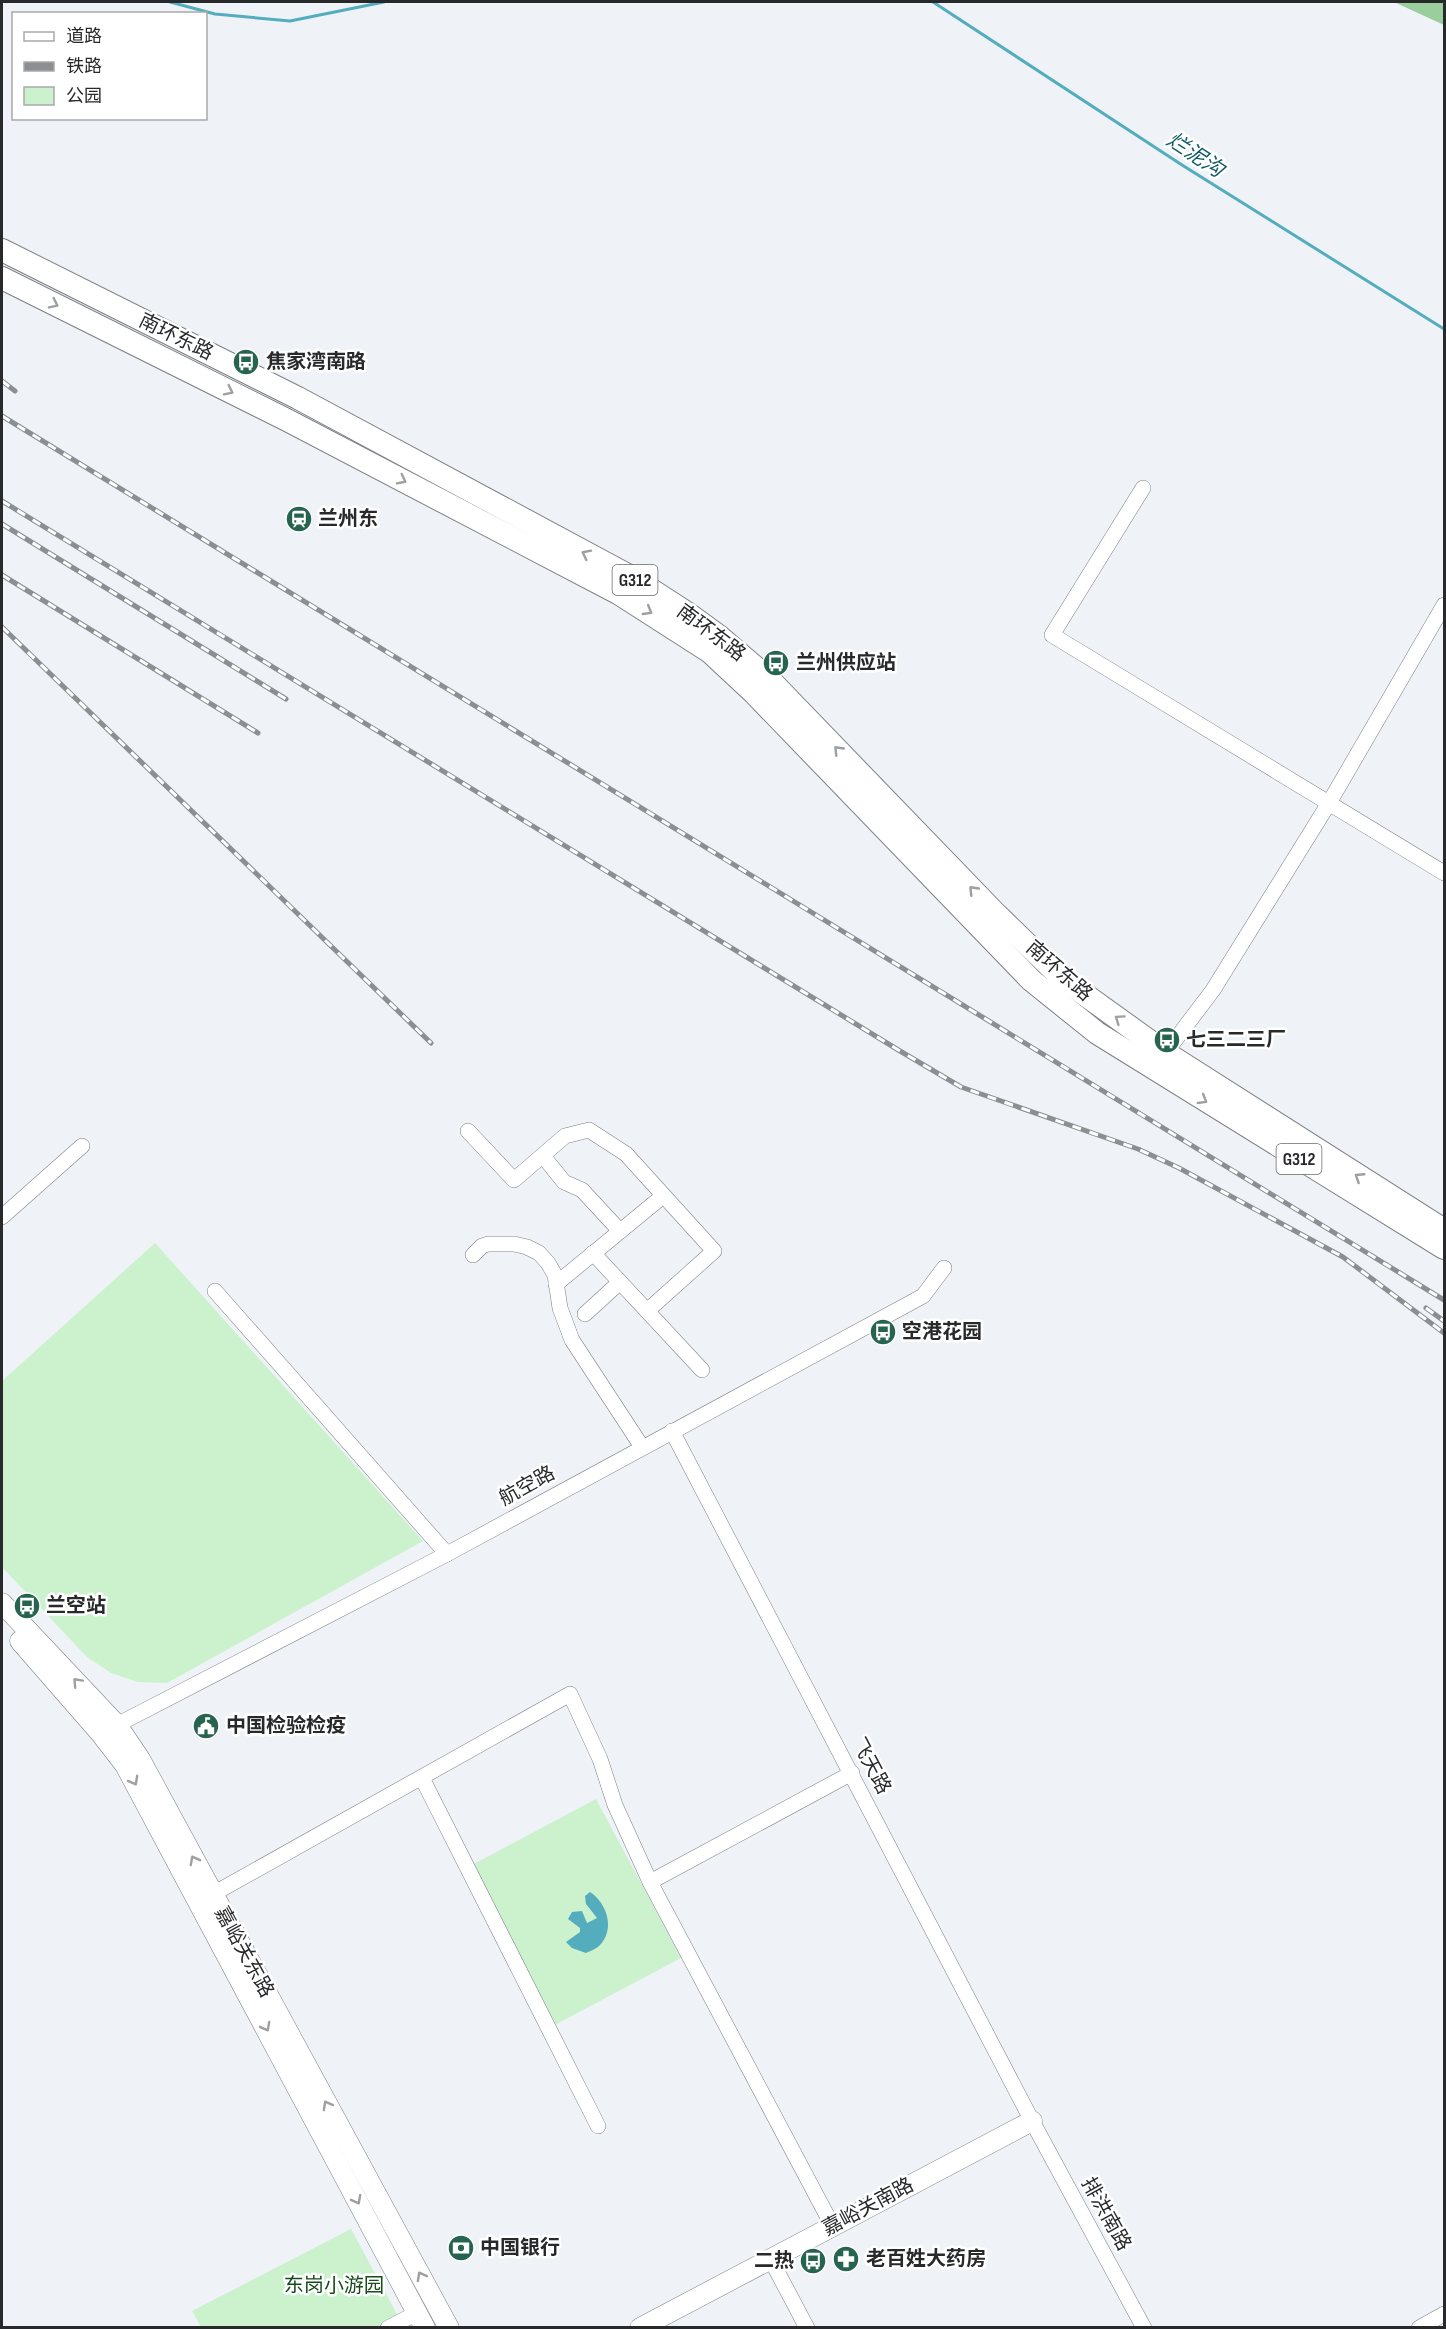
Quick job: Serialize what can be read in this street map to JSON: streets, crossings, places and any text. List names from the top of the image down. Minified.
{"streets":{"highway":["南环东路","G312"],"main road":["嘉峪关东路","嘉峪关南路"],"street":["航空路","飞天路","排洪南路"]},"crossings":[["航空路","飞天路"],["航空路","嘉峪关东路"],["飞天路","嘉峪关南路"],["飞天路","排洪南路"],["嘉峪关南路","排洪南路"]],"water":["烂泥沟"],"parks":["东岗小游园"],"places":{"bus stop":["焦家湾南路","兰州供应站","七三二三厂","空港花园","兰空站","二热"],"station":["兰州东"],"public building":["中国检验检疫"],"bank":["中国银行"],"pharmacy":["老百姓大药房"]},"legend":["道路","铁路","公园"]}
